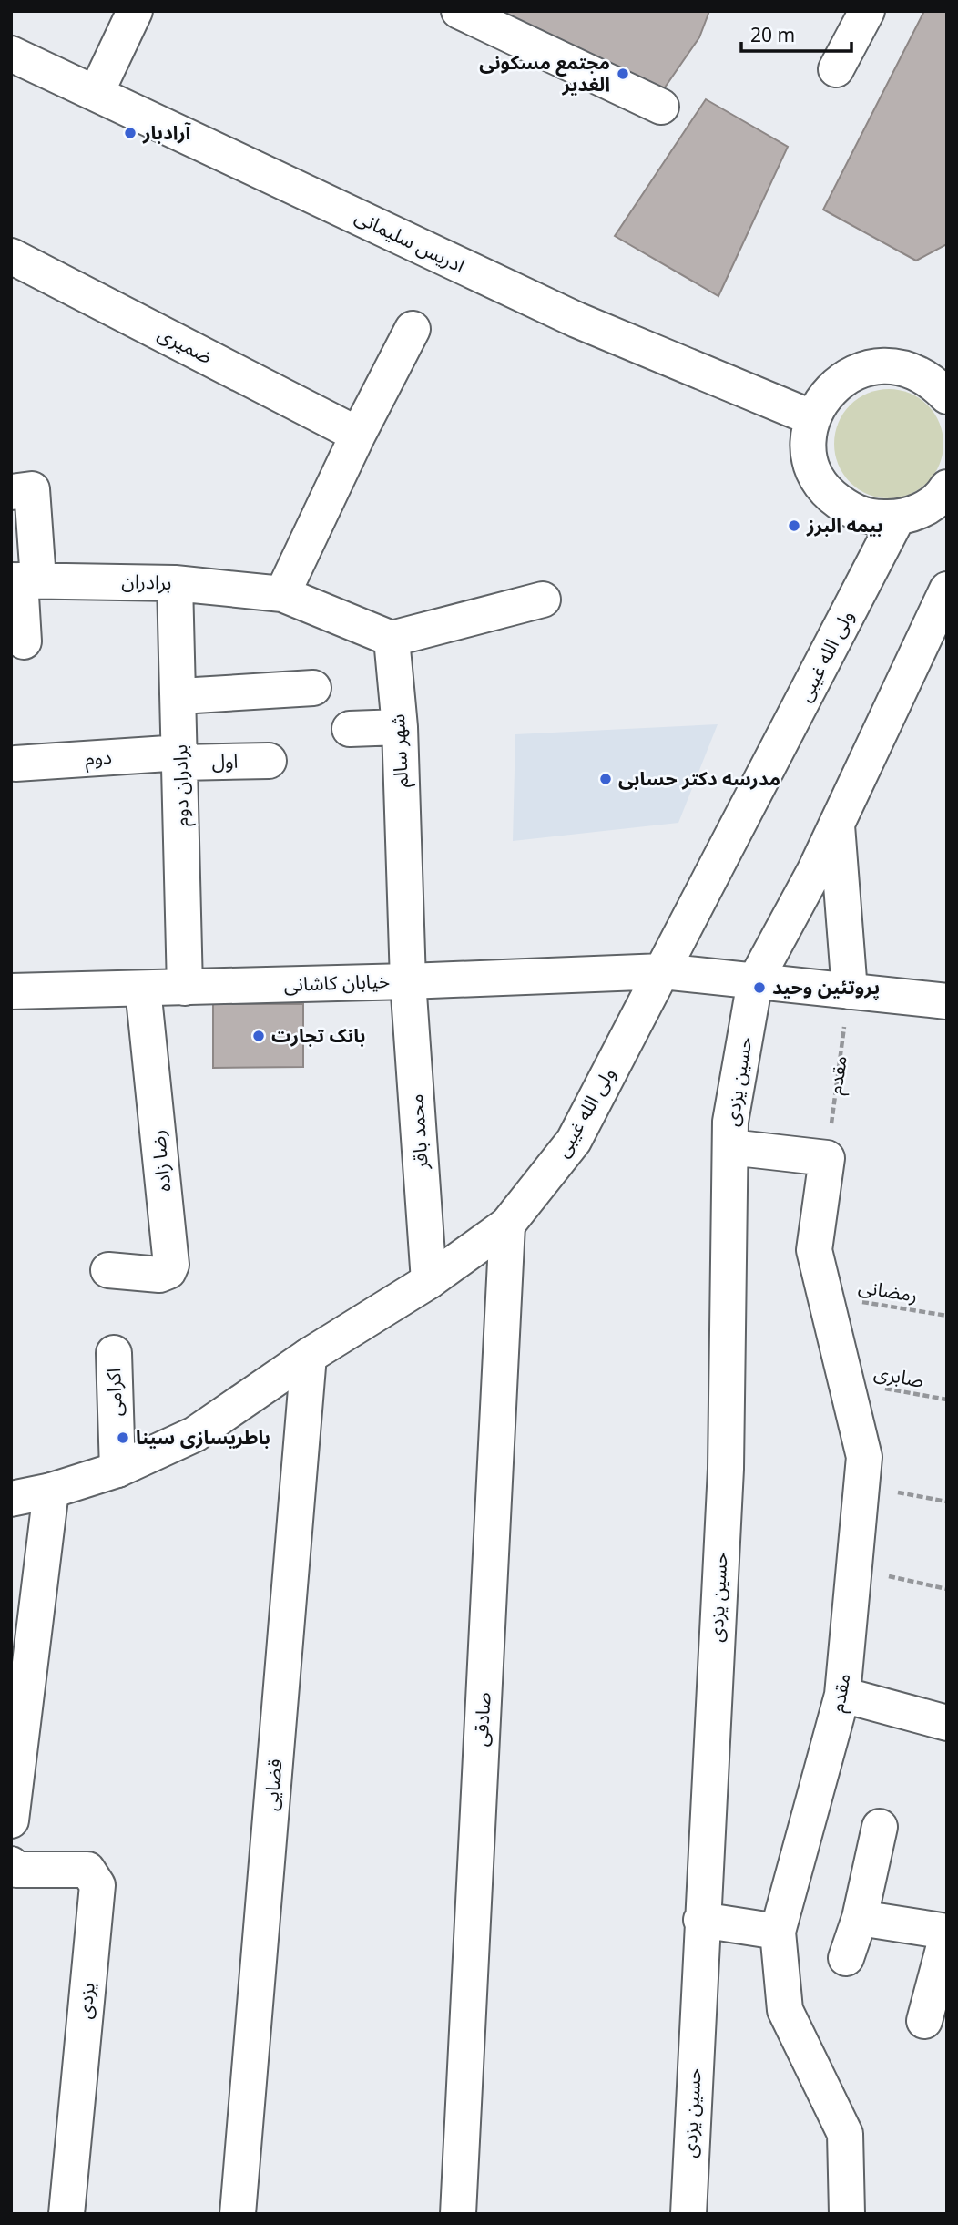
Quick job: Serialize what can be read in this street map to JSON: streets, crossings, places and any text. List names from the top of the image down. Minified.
{"streets":{"street":["ادریس سلیمانی","ضمیری","برادران","ولی الله غیبی","شهر سالم","دوم","اول","برادران دوم","خیابان کاشانی","مقدم","حسین یزدی","محمد باقر","رضا زاده","اکرامی","صادقی","قضایی","یزدی"],"path":["رمضانی","صابری"]},"crossings":[["برادران","برادران دوم"],["ولی الله غیبی","خیابان کاشانی"],["ولی الله غیبی","محمد باقر"],["ولی الله غیبی","اکرامی"],["ولی الله غیبی","صادقی"],["ولی الله غیبی","قضایی"],["شهر سالم","خیابان کاشانی"],["شهر سالم","محمد باقر"],["دوم","اول"],["دوم","برادران دوم"],["اول","برادران دوم"],["برادران دوم","خیابان کاشانی"],["خیابان کاشانی","مقدم"],["خیابان کاشانی","حسین یزدی"],["خیابان کاشانی","محمد باقر"],["خیابان کاشانی","رضا زاده"],["مقدم","رمضانی"],["مقدم","صابری"]],"places":["مجتمع مسکونی الغدیر","آرادبار","بیمه البرز","مدرسه دکتر حسابی","پروتئین وحید","بانک تجارت","باطریسازی سینا"],"scale_bar":"20 m"}
